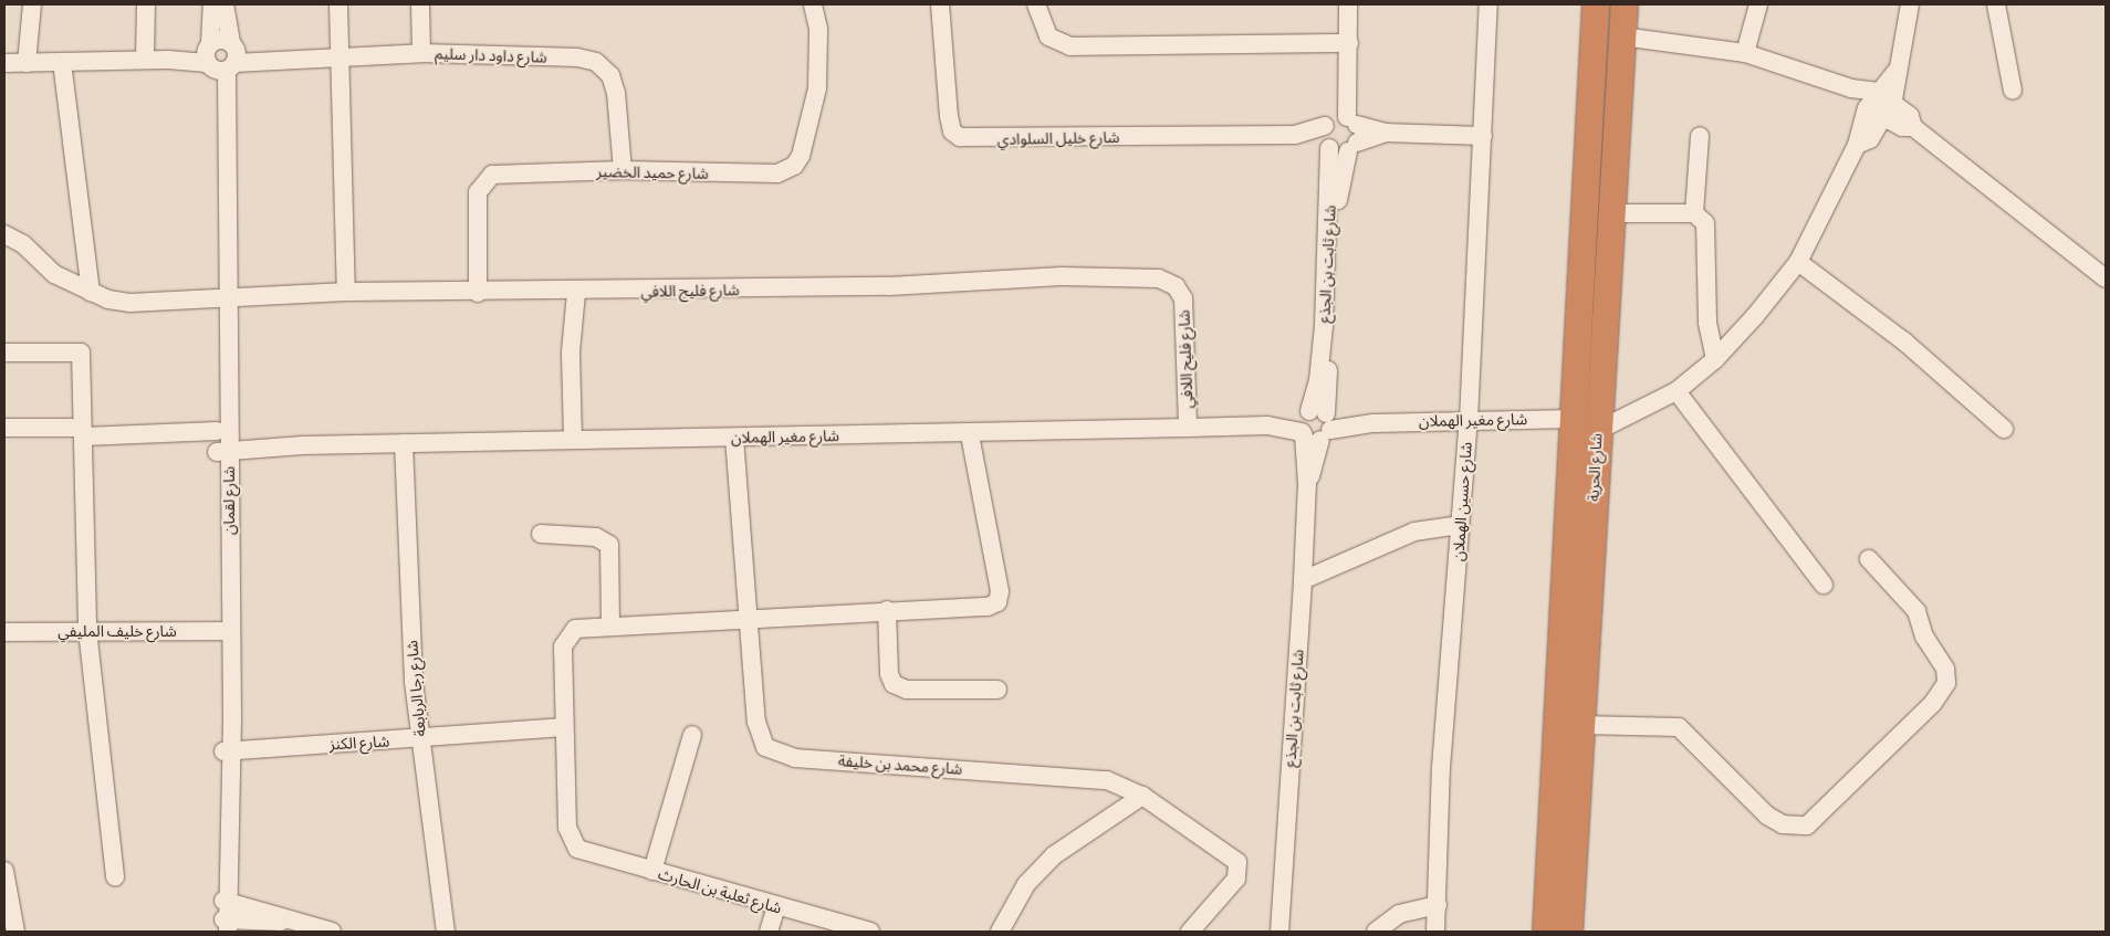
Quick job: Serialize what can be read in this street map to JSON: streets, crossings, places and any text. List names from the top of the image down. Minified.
{"streets":{"highway":["شارع الحرية"],"street":["شارع داود دار سليم","شارع خليل السلوادي","شارع حميد الخضير","شارع ثابت بن الجذع","شارع فليح اللافي","شارع مغير الهملان","شارع لقمان","شارع حسين الهملان","شارع خليف المليفي","شارع رجا الربابعة","شارع الكنز","شارع محمد بن خليفة","شارع ثعلبة بن الحارث"]},"crossings":[["شارع داود دار سليم","شارع حميد الخضير"],["شارع داود دار سليم","شارع لقمان"],["شارع خليل السلوادي","شارع ثابت بن الجذع"],["شارع خليل السلوادي","شارع حسين الهملان"],["شارع حميد الخضير","شارع فليح اللافي"],["شارع ثابت بن الجذع","شارع مغير الهملان"],["شارع فليح اللافي","شارع مغير الهملان"],["شارع فليح اللافي","شارع لقمان"],["شارع مغير الهملان","شارع الحرية"],["شارع مغير الهملان","شارع لقمان"],["شارع مغير الهملان","شارع حسين الهملان"],["شارع مغير الهملان","شارع رجا الربابعة"],["شارع مغير الهملان","شارع محمد بن خليفة"],["شارع لقمان","شارع خليف المليفي"],["شارع لقمان","شارع الكنز"],["شارع رجا الربابعة","شارع الكنز"],["شارع الكنز","شارع ثعلبة بن الحارث"]]}
